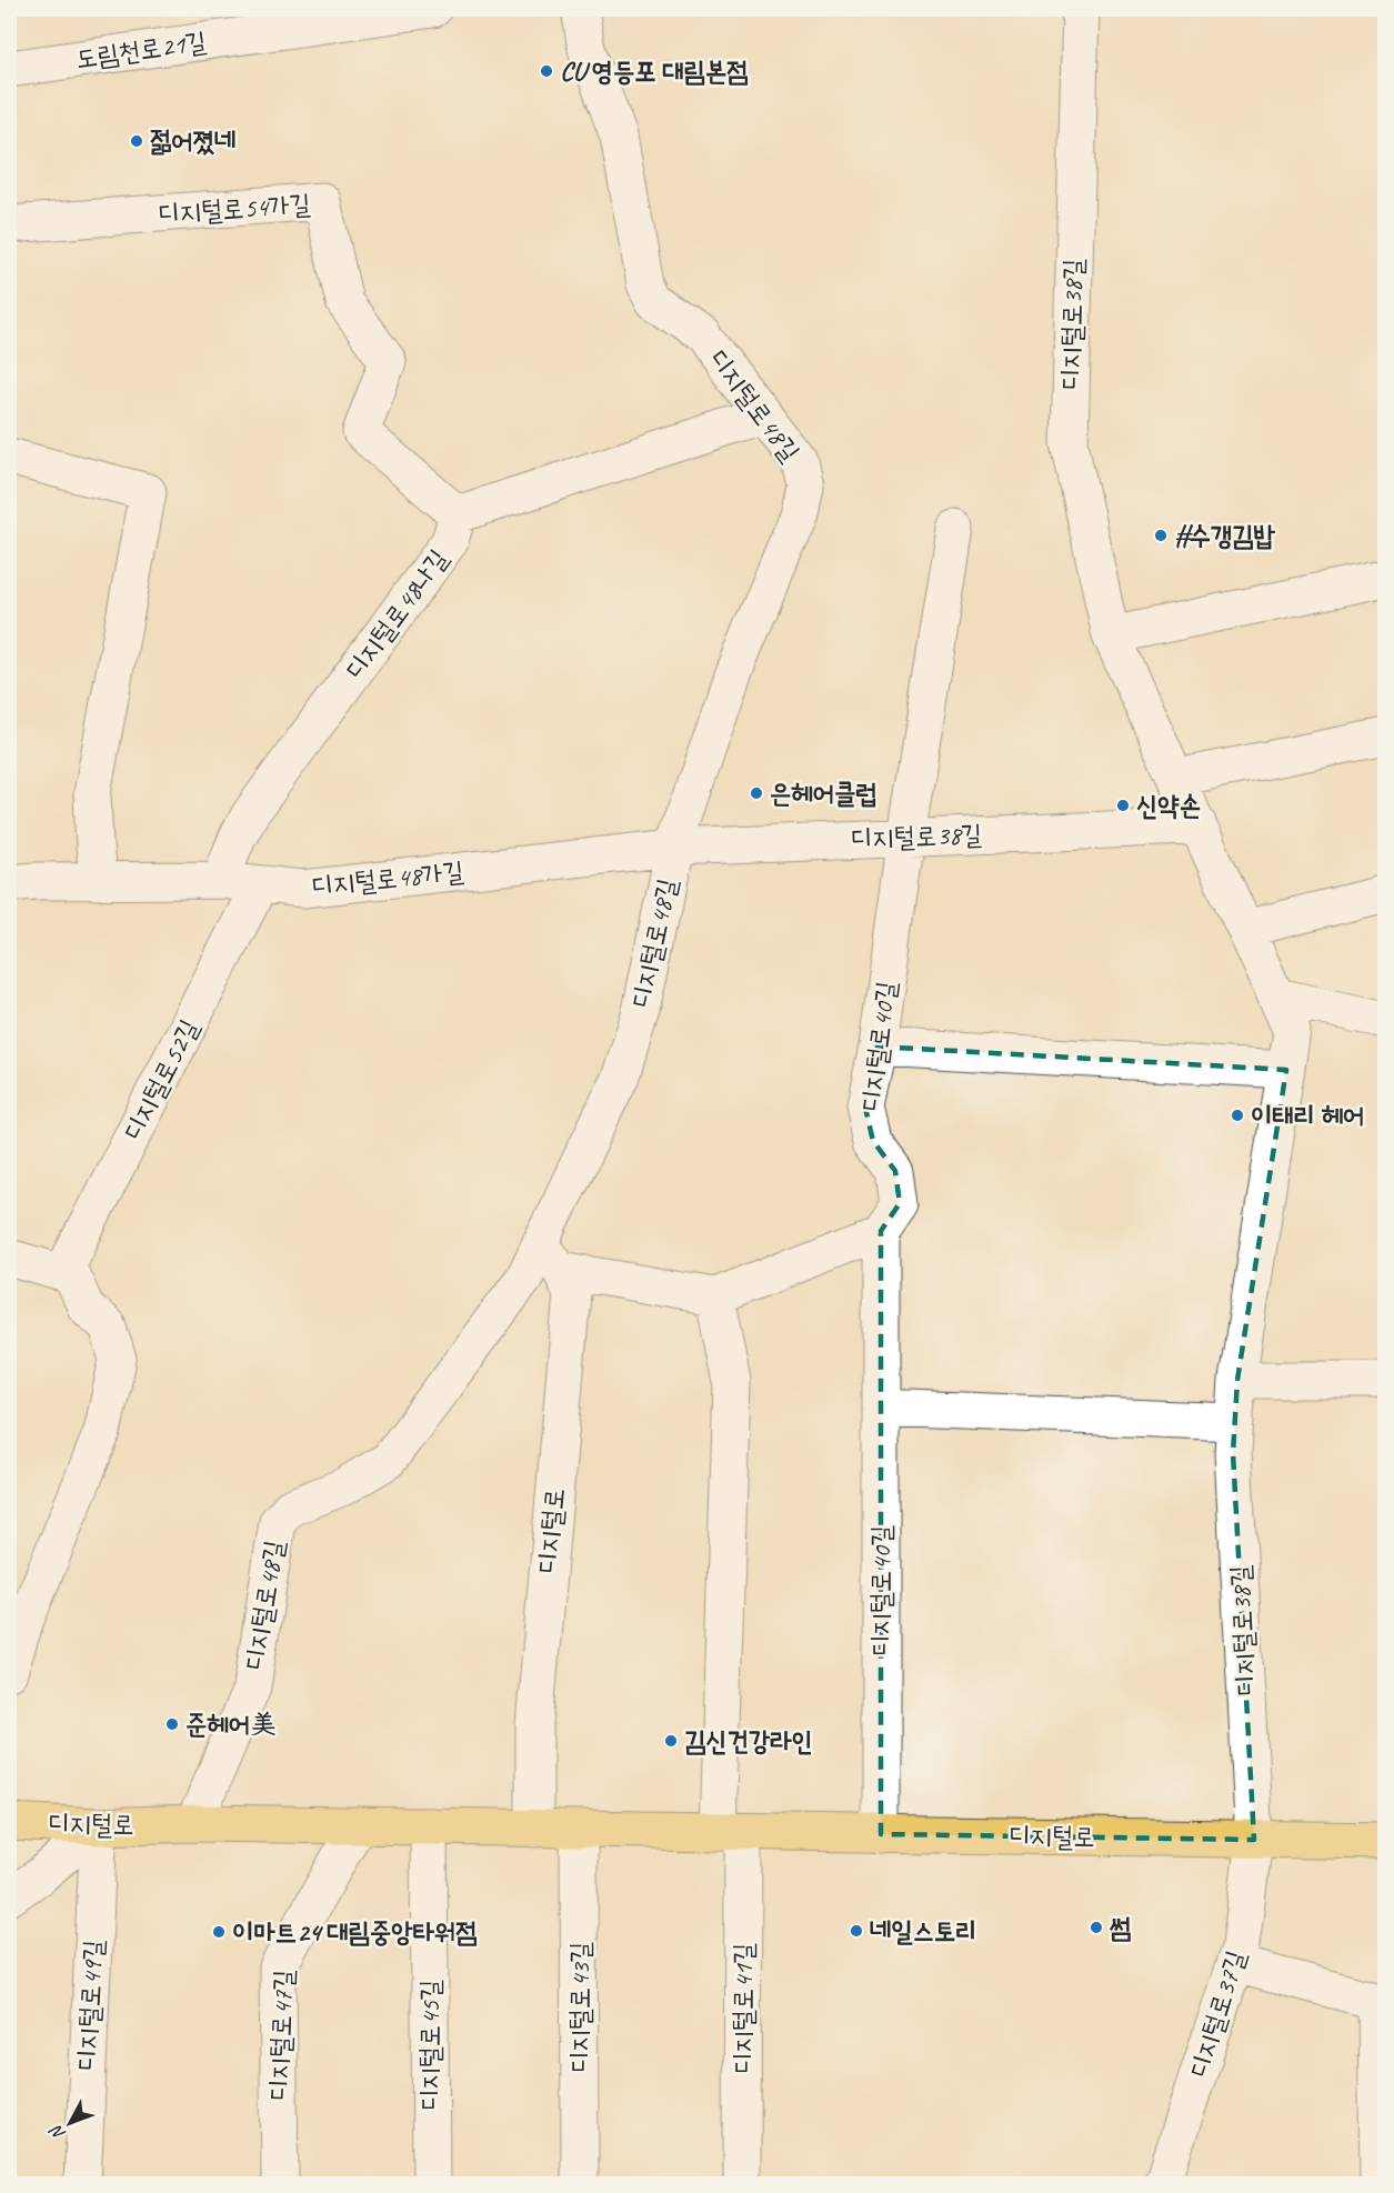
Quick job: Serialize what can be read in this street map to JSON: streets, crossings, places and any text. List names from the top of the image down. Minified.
{"streets":{"main road":["디지털로"],"street":["도림천로21길","디지털로54가길","디지털로38길","디지털로48길","디지털로48나길","디지털로48가길","디지털로40길","디지털로52길","디지털로49길","디지털로43길","디지털로41길","디지털로37길","디지털로47길","디지털로45길"]},"crossings":[["디지털로54가길","디지털로48나길"],["디지털로38길","디지털로48길"],["디지털로38길","디지털로48가길"],["디지털로38길","디지털로40길"],["디지털로38길","디지털로"],["디지털로38길","디지털로37길"],["디지털로48길","디지털로48가길"],["디지털로48길","디지털로"],["디지털로48나길","디지털로48가길"],["디지털로48가길","디지털로52길"],["디지털로40길","디지털로"],["디지털로","디지털로49길"],["디지털로","디지털로43길"],["디지털로","디지털로41길"],["디지털로","디지털로37길"],["디지털로","디지털로47길"],["디지털로","디지털로45길"]],"places":["CU 영등포 대림본점","젊어졌네","#수갱김밥","은헤어클럽","신약손","이태리 헤어","준헤어美","김신건강라인","썸","네일스토리","이마트24 대림중앙타워점"],"north":"bottom left"}
